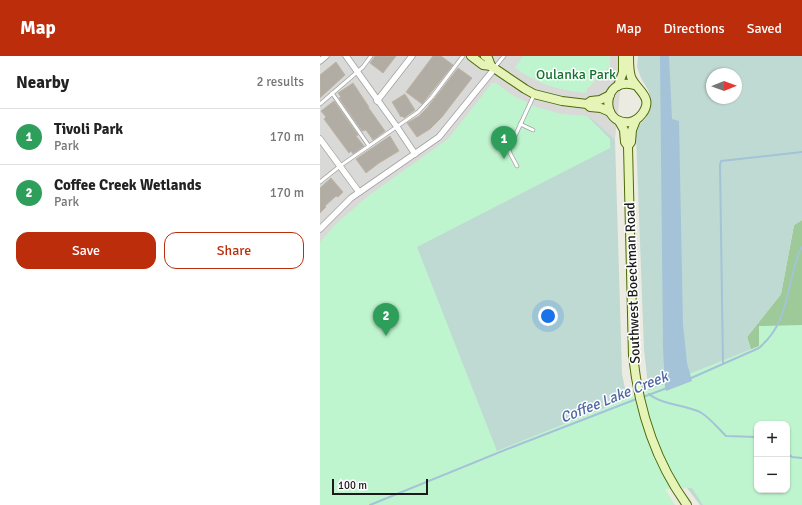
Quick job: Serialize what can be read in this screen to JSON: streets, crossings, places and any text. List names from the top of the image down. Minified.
{"streets":{"main road":["Southwest Boeckman Road"]},"water":["Coffee Lake Creek"],"parks":["Oulanka Park"],"scale_bar":"100 m","north":"right","page":{"header":"Map","nav":["Map","Directions","Saved"],"heading":["Nearby","2 results"],"list":[{"mark":"1","name":"Tivoli Park","note":"Park","value":"170 m"},{"mark":"2","name":"Coffee Creek Wetlands","note":"Park","value":"170 m"}],"pins":["1","2"],"buttons":["Save","Share"],"map_buttons":["+","−"],"scale":"100 m"}}
